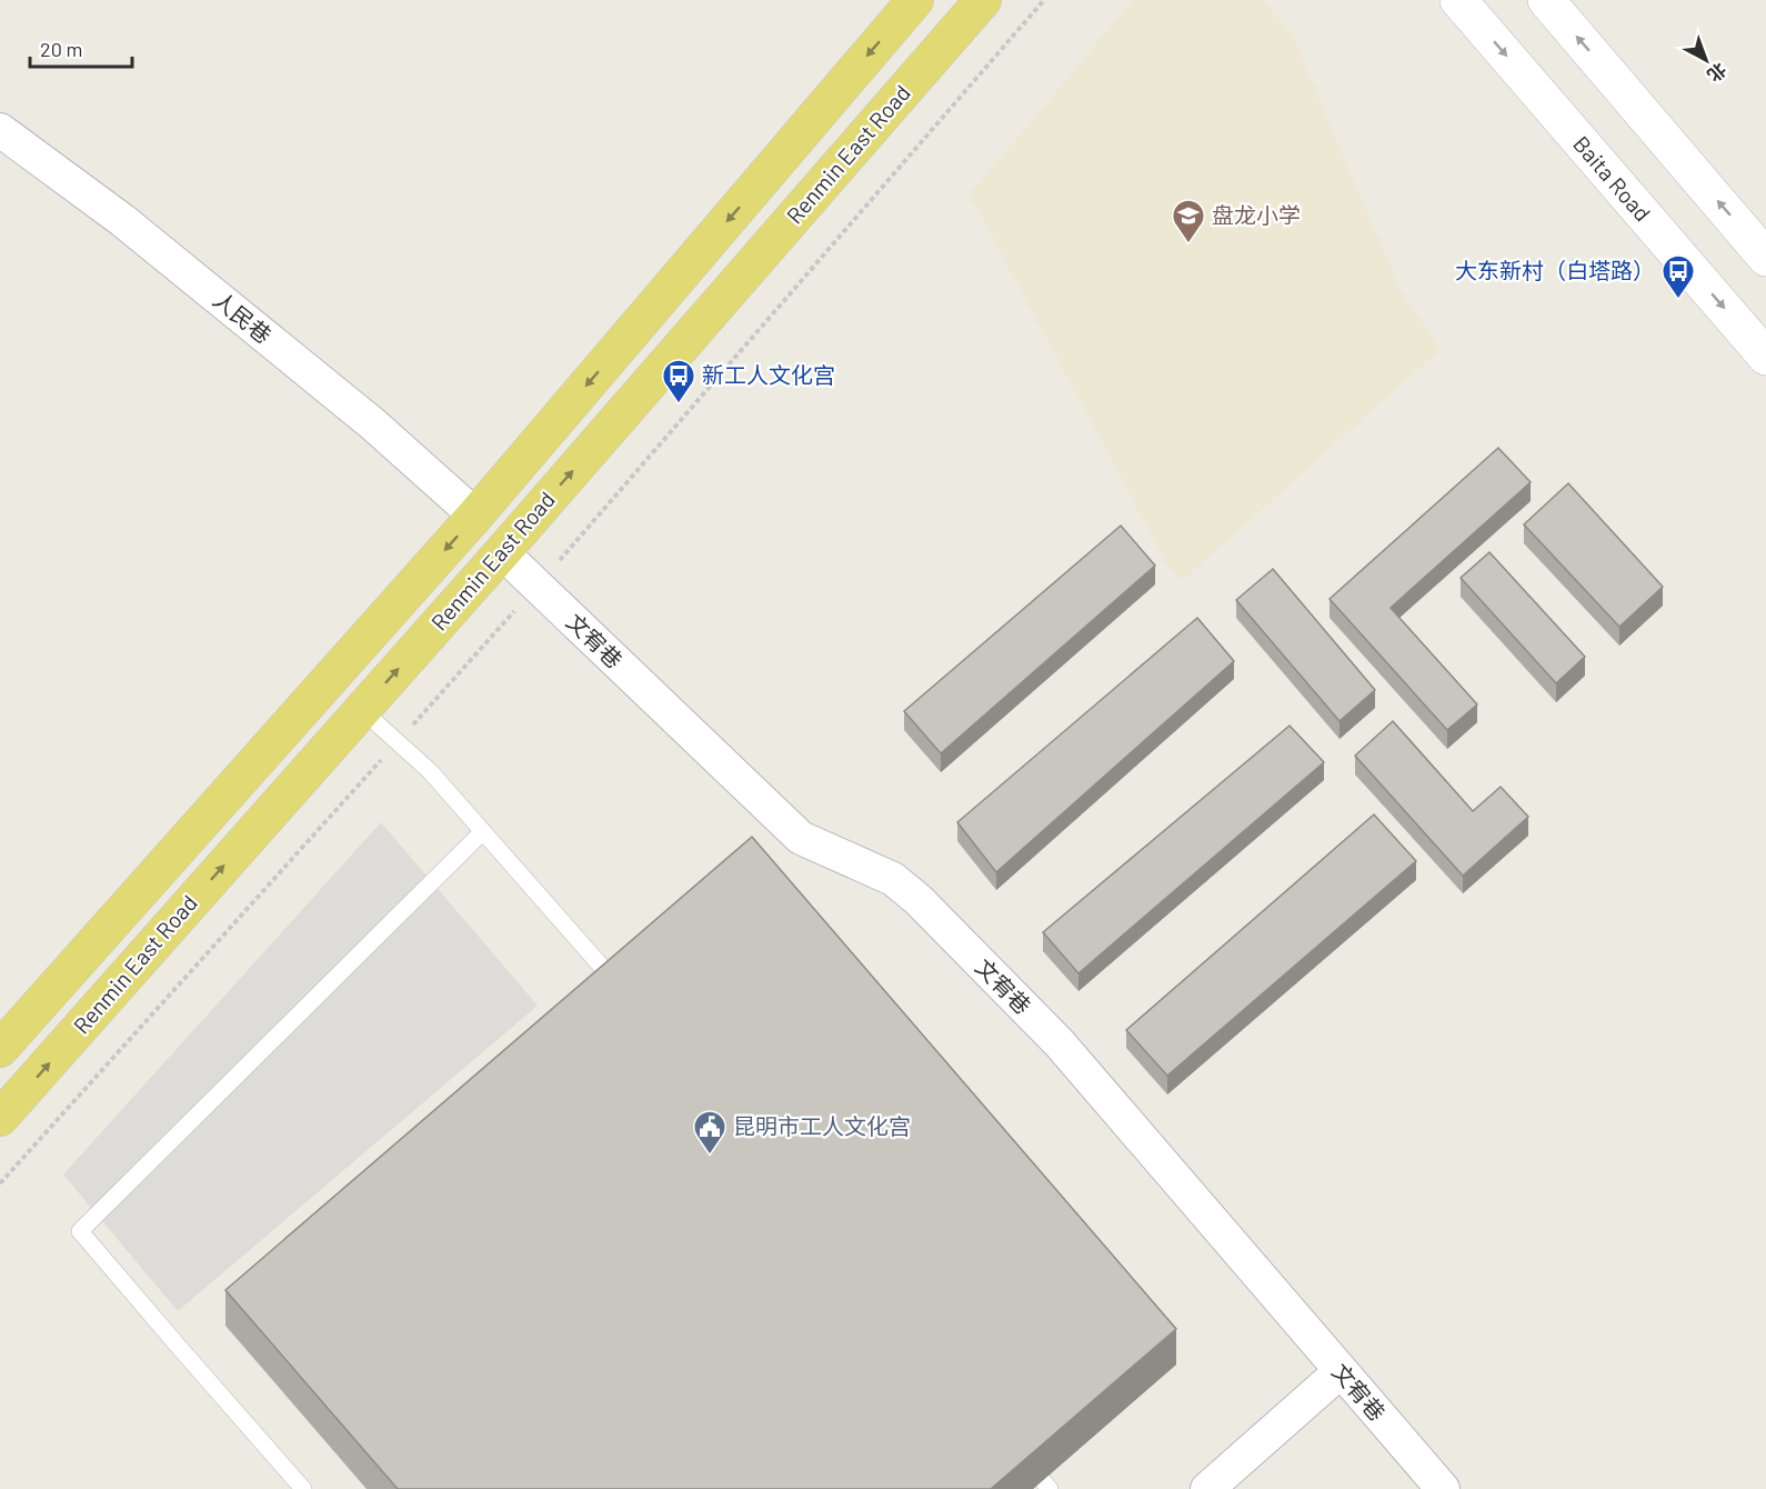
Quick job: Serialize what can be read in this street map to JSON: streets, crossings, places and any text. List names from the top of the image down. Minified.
{"streets":{"main road":["Renmin East Road","Baita Road"],"street":["人民巷","文宥巷"]},"crossings":[["Renmin East Road","人民巷"],["Renmin East Road","文宥巷"]],"places":{"school or university":["盘龙小学"],"bus stop":["大东新村（白塔路）","新工人文化宫"],"public building":["昆明市工人文化宫"]},"scale_bar":"20 m","north":"bottom right"}
